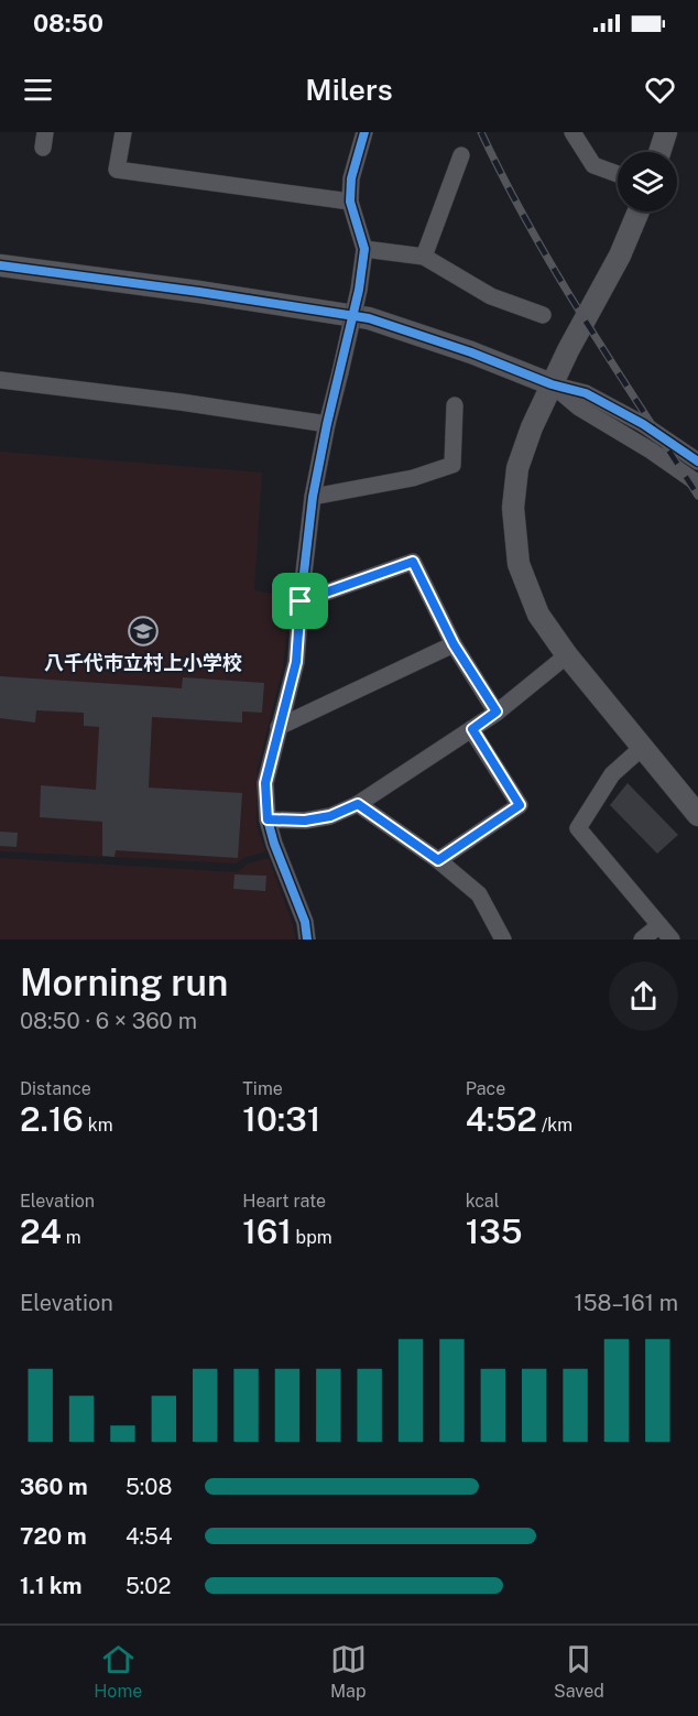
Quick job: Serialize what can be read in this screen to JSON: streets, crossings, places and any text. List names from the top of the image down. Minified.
{"places":{"school or university":["八千代市立村上小学校"]},"page":{"status":"08:50","header":"Milers","heading":["Morning run","08:50 · 6 × 360 m"],"stats":[["Distance","2.16 km"],["Time","10:31"],["Pace","4:52 /km"],["Elevation","24 m"],["Heart rate","161 bpm"],["kcal","135"]],"chart":["Elevation","158–161 m"],"list":[{"name":"360 m","note":"5:08"},{"name":"720 m","note":"4:54"},{"name":"1.1 km","note":"5:02"}],"tabs":["Home","Map","Saved"]}}
